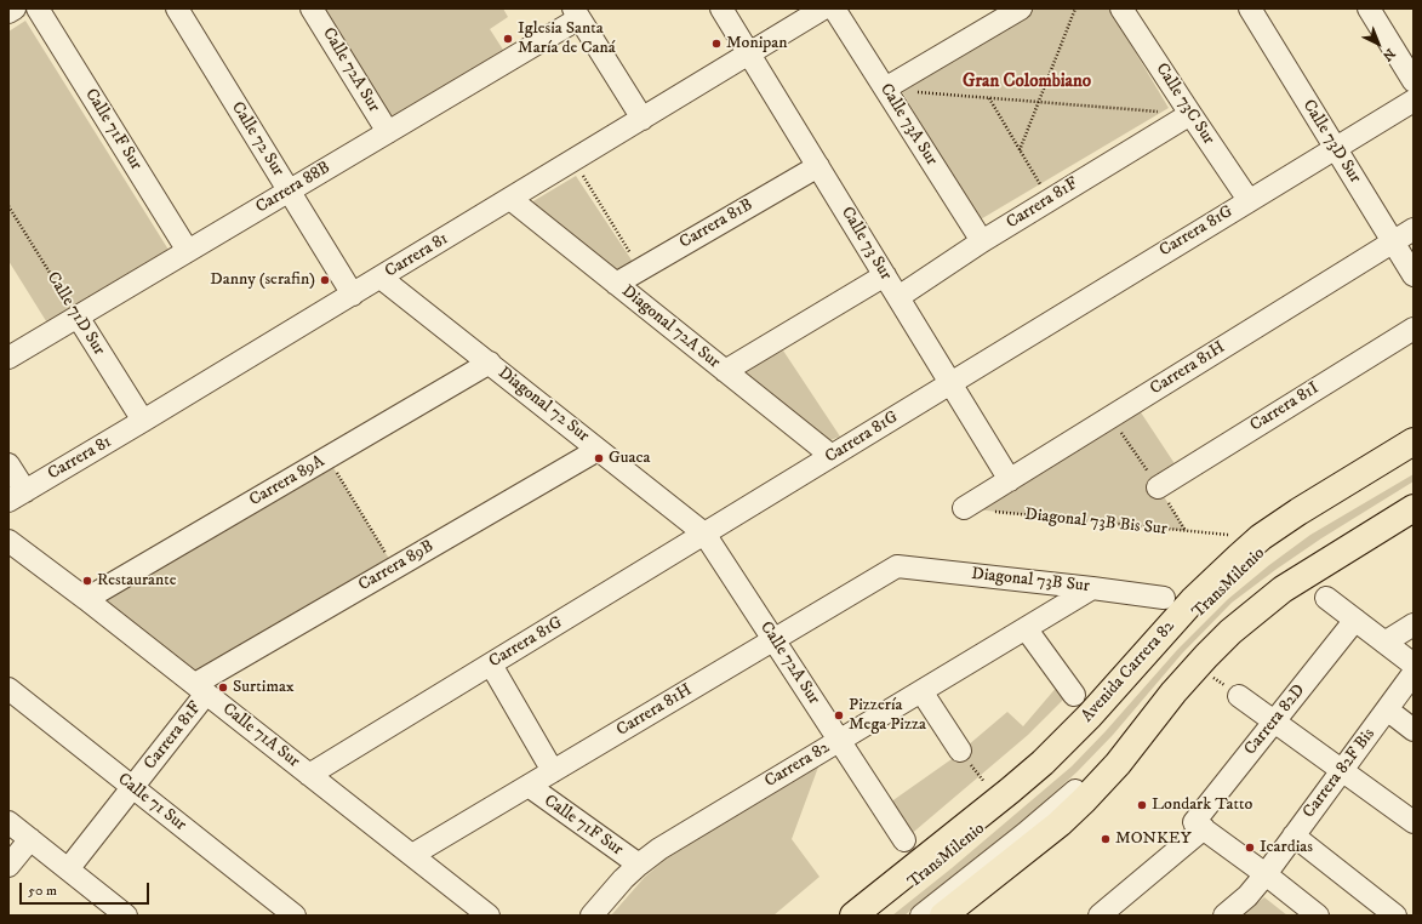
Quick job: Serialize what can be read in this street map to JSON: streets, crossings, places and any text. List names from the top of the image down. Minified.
{"streets":{"main road":["Avenida Carrera 82"],"street":["Calle 72A Sur","Calle 73C Sur","Calle 73A Sur","Calle 71F Sur","Calle 72 Sur","Calle 73D Sur","Carrera 88B","Carrera 81F","Carrera 81B","Carrera 81G","Calle 73 Sur","Carrera 81","Calle 71D Sur","Diagonal 72A Sur","Carrera 81H","Diagonal 72 Sur","Carrera 81I","Carrera 89A","Carrera 89B","Diagonal 73B Sur","TransMilenio","Carrera 82D","Calle 71A Sur","Carrera 82","Carrera 82F Bis","Calle 71 Sur"],"path":["Diagonal 73B Bis Sur"]},"crossings":[["Calle 72A Sur","Carrera 88B"],["Calle 72A Sur","Carrera 81G"],["Calle 72A Sur","Carrera 81H"],["Calle 72A Sur","Diagonal 72 Sur"],["Calle 72A Sur","Carrera 82"],["Calle 73C Sur","Carrera 81F"],["Calle 73C Sur","Carrera 81G"],["Calle 73A Sur","Carrera 81F"],["Calle 71F Sur","Carrera 88B"],["Calle 71F Sur","Carrera 81G"],["Calle 71F Sur","Carrera 81H"],["Calle 71F Sur","Carrera 82"],["Calle 72 Sur","Carrera 88B"],["Calle 72 Sur","Carrera 81"],["Calle 73D Sur","Carrera 81G"],["Calle 73D Sur","Carrera 81H"],["Carrera 88B","Calle 71D Sur"],["Carrera 81F","Calle 73 Sur"],["Carrera 81F","Carrera 89B"],["Carrera 81F","Calle 71A Sur"],["Carrera 81F","Calle 71 Sur"],["Carrera 81B","Calle 73 Sur"],["Carrera 81B","Diagonal 72A Sur"],["Carrera 81G","Calle 73 Sur"],["Carrera 81G","Diagonal 72A Sur"],["Carrera 81G","Diagonal 72 Sur"],["Carrera 81G","Calle 71A Sur"],["Calle 73 Sur","Carrera 81"],["Calle 73 Sur","Carrera 81H"],["Carrera 81","Calle 71D Sur"],["Carrera 81","Diagonal 72A Sur"],["Carrera 81","Diagonal 72 Sur"],["Carrera 81H","Diagonal 73B Bis Sur"],["Carrera 81H","Diagonal 73B Sur"],["Carrera 81H","Calle 71A Sur"],["Diagonal 72 Sur","Carrera 89A"],["Diagonal 72 Sur","Carrera 89B"],["Carrera 89A","Calle 71A Sur"],["Carrera 89B","Calle 71A Sur"],["Diagonal 73B Sur","Carrera 82"]],"districts":["Gran Colombiano"],"places":["Iglesia Santa María de Caná","Monipan","Danny (serafin)","Guaca","Restaurante","Surtimax","Pizzería Mega Pizza","Londark Tatto","MONKEY","Icardias"],"scale_bar":"50 m","north":"bottom right"}
